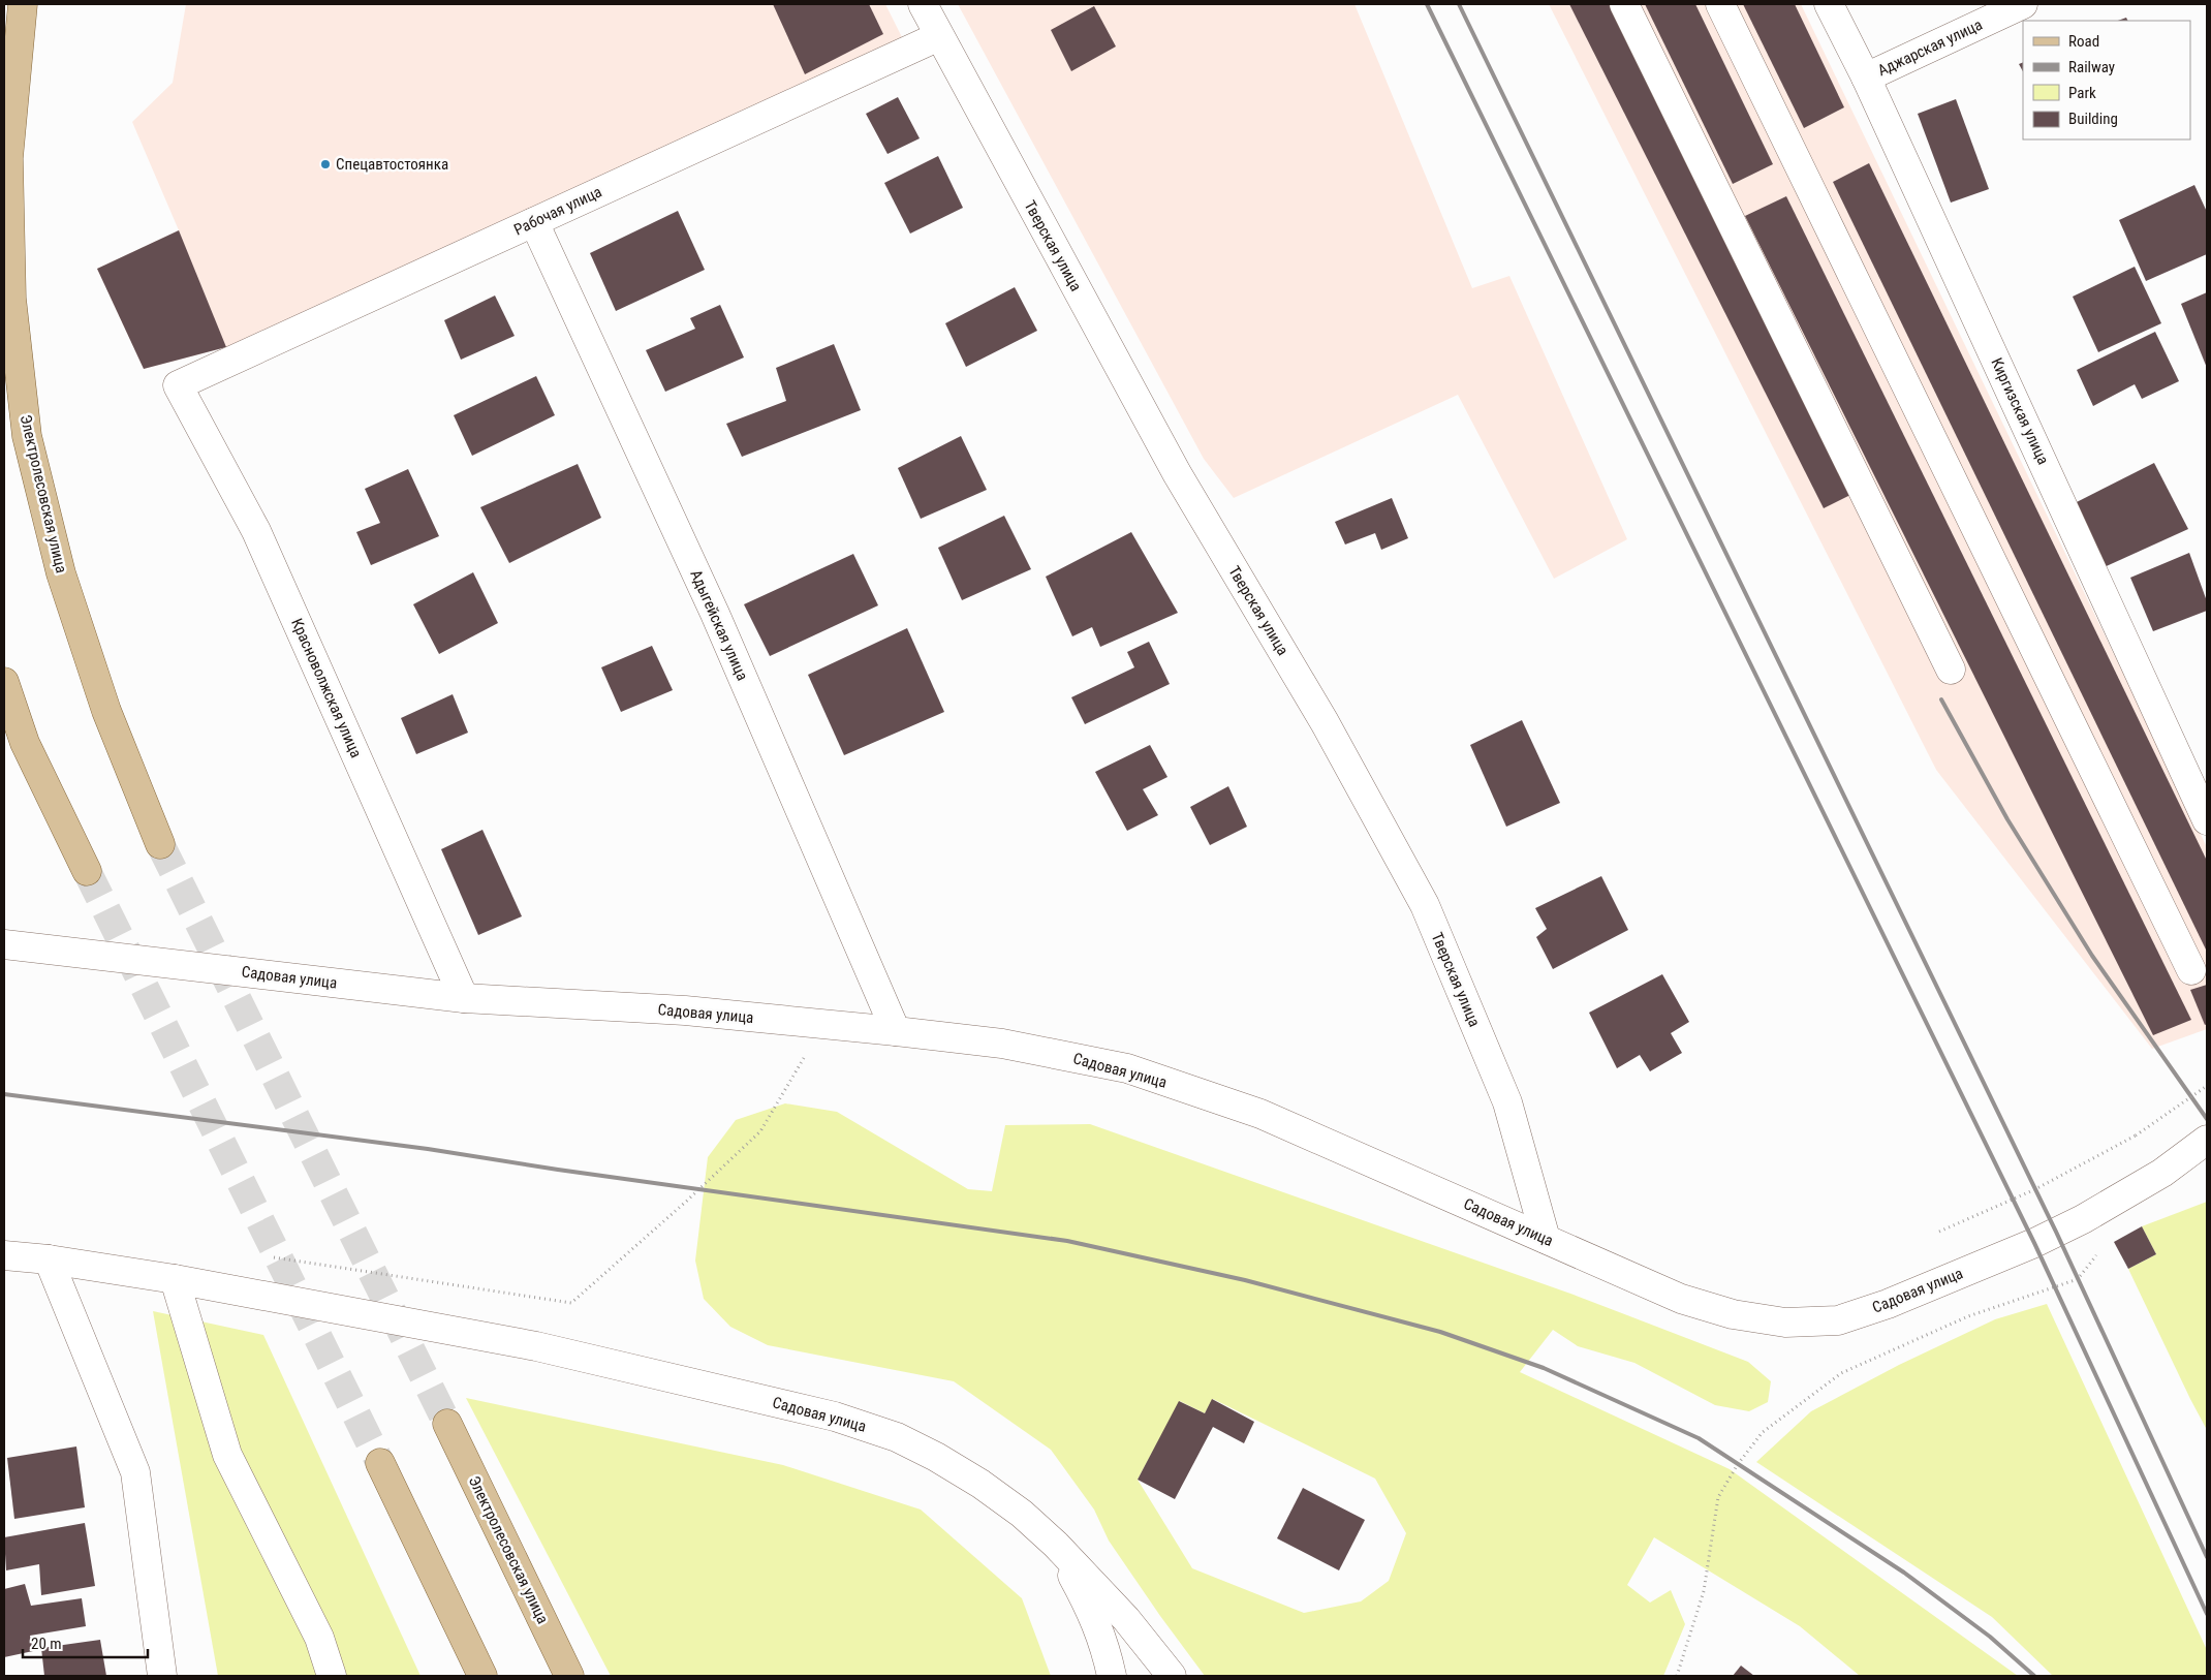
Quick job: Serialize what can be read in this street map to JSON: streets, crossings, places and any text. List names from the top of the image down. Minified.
{"streets":{"main road":["Электролесовская улица"],"street":["Аджарская улица","Рабочая улица","Тверская улица","Киргизская улица","Адыгейская улица","Красноволжская улица","Садовая улица"]},"crossings":[["Аджарская улица","Киргизская улица"],["Рабочая улица","Тверская улица"],["Рабочая улица","Адыгейская улица"],["Рабочая улица","Красноволжская улица"],["Тверская улица","Садовая улица"],["Адыгейская улица","Садовая улица"],["Красноволжская улица","Садовая улица"]],"places":["Спецавтостоянка"],"legend":["Road","Railway","Park","Building"],"scale_bar":"20 m"}
